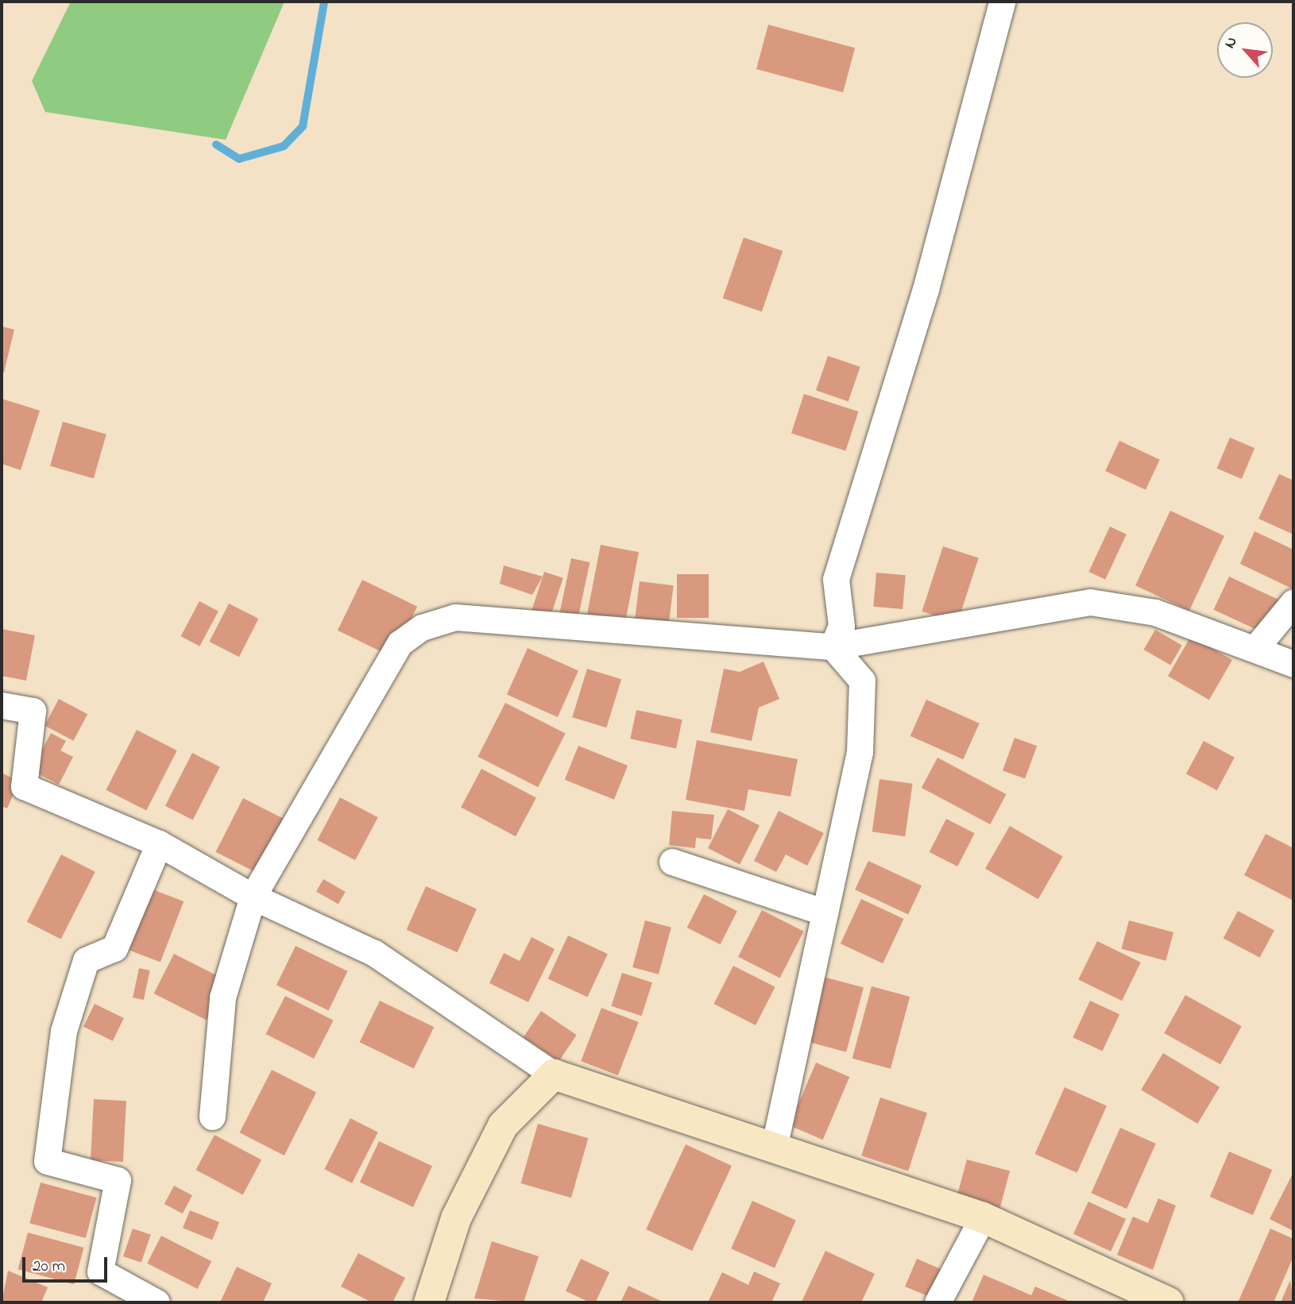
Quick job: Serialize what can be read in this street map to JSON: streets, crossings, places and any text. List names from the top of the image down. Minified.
{"scale_bar":"20 m","north":"top left"}
